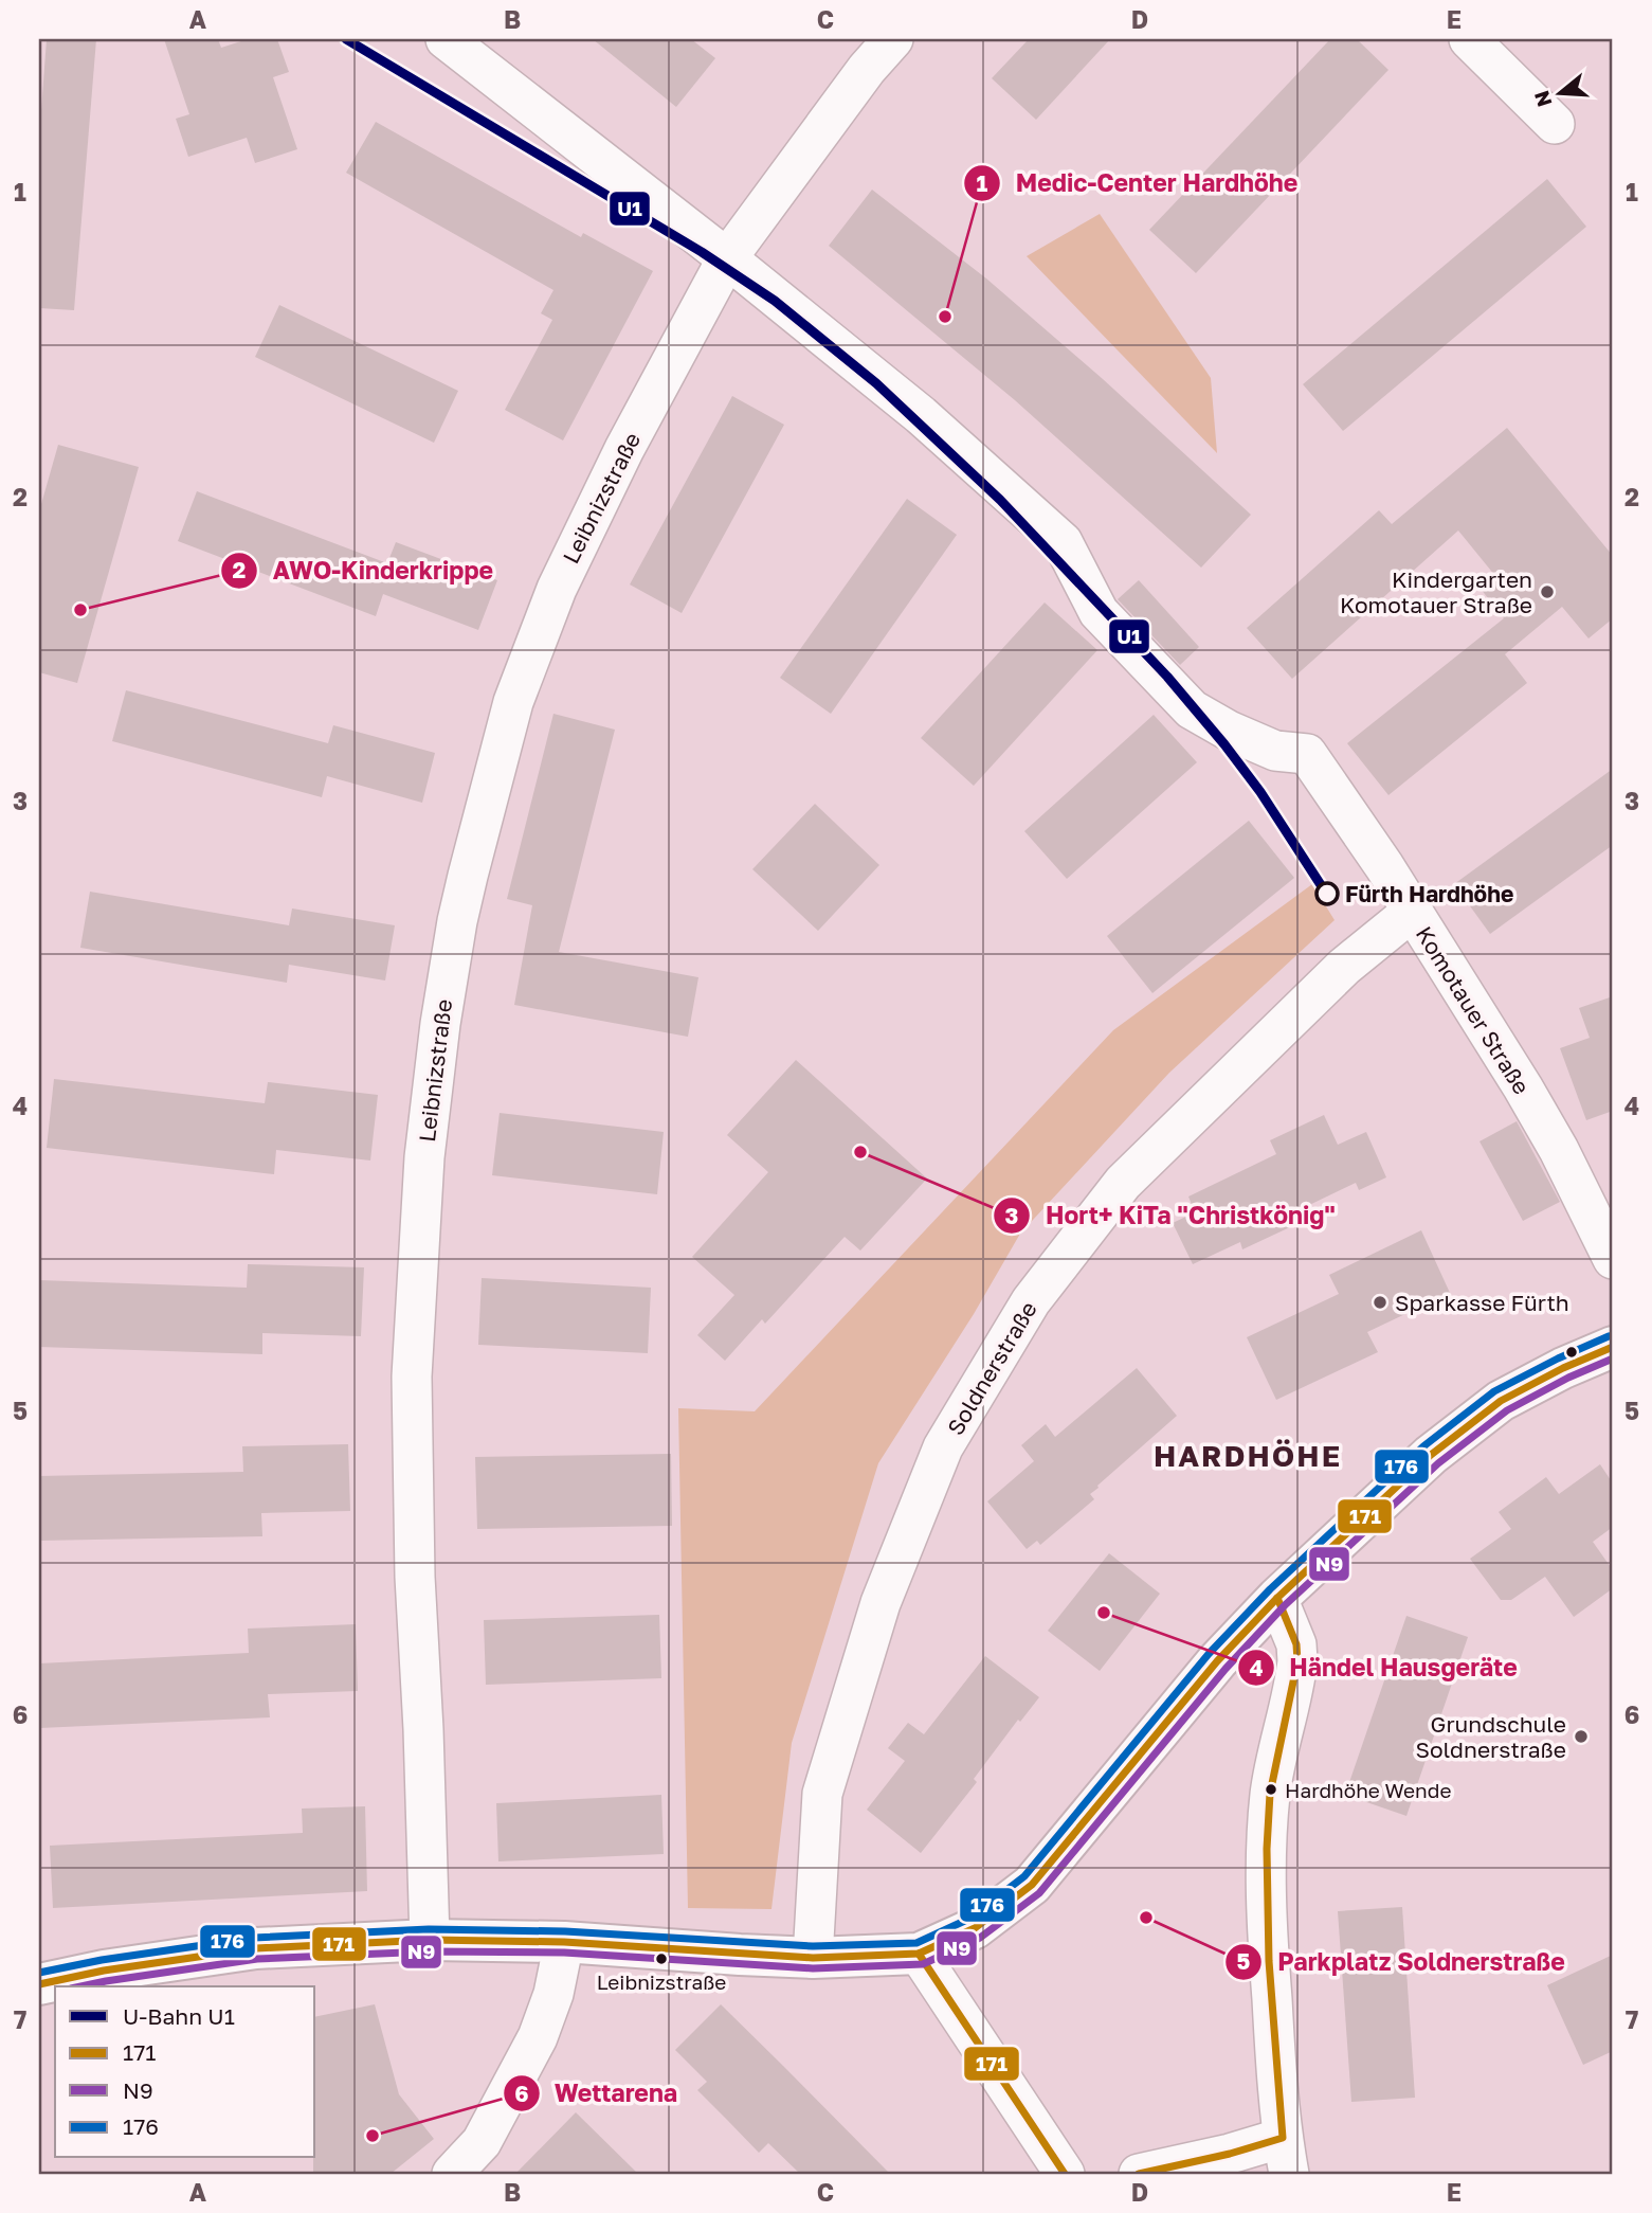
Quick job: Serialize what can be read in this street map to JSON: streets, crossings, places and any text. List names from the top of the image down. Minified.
{"streets":{"street":["Leibnizstraße","Komotauer Straße","Soldnerstraße"]},"crossings":[["Leibnizstraße","Komotauer Straße"],["Komotauer Straße","Soldnerstraße"]],"districts":["HARDHÖHE"],"places":["Medic-Center Hardhöhe","Kindergarten Komotauer Straße","AWO-Kinderkrippe","Fürth Hardhöhe","Hort+ KiTa \"Christkönig\"","Sparkasse Fürth","Händel Hausgeräte","Grundschule Soldnerstraße","Hardhöhe Wende","Parkplatz Soldnerstraße","Leibnizstraße","Wettarena"],"lines":["metro line U1","transit line 176","transit line 171","transit line N9"],"legend":["U-Bahn U1","171","N9","176"],"north":"left","grid":{"columns":["A","B","C","D","E"],"rows":["1","2","3","4","5","6","7"]}}
